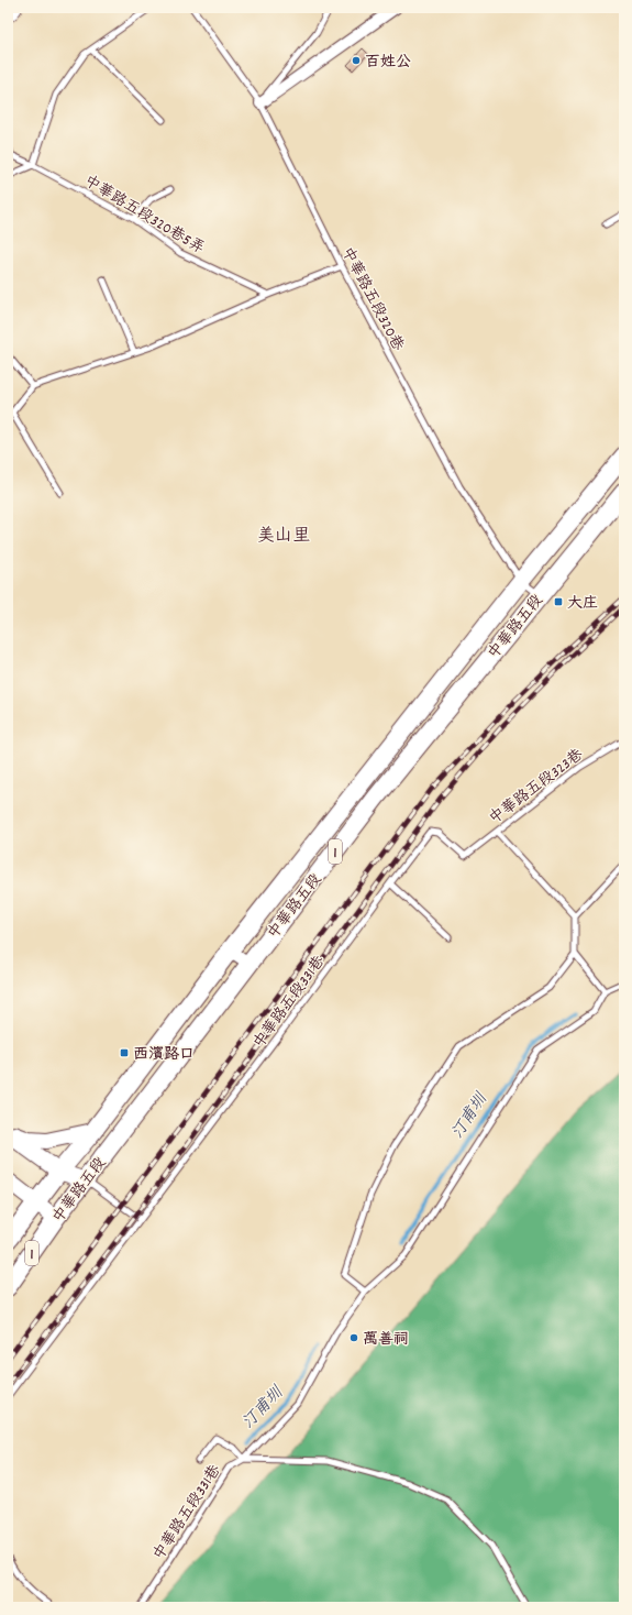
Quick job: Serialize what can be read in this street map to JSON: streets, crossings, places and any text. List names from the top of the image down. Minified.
{"streets":{"main road":["中華路五段","1"],"lane":["中華路五段320巷5弄","中華路五段320巷","中華路五段323巷","中華路五段331巷"]},"crossings":[["中華路五段320巷","中華路五段"],["中華路五段323巷","中華路五段331巷"]],"districts":["美山里"],"water":["汀甫圳"],"places":{"other":["百姓公","萬善祠"],"transit":["大庄","西濱路口"]}}
